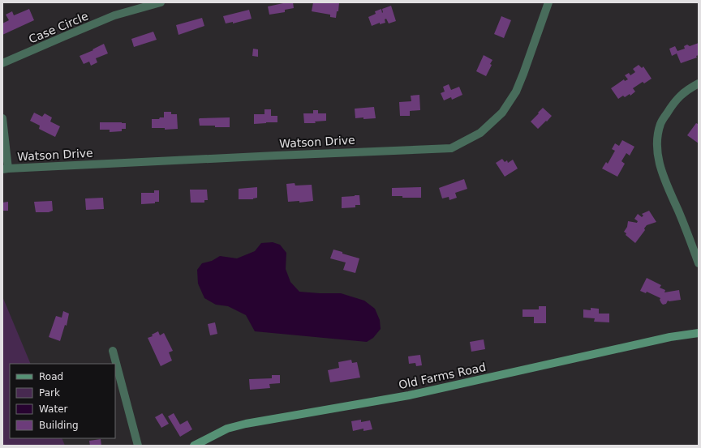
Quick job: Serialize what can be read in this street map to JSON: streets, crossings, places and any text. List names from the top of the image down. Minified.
{"streets":{"street":["Case Circle","Watson Drive","Old Farms Road"]},"legend":["Road","Park","Water","Building"]}
